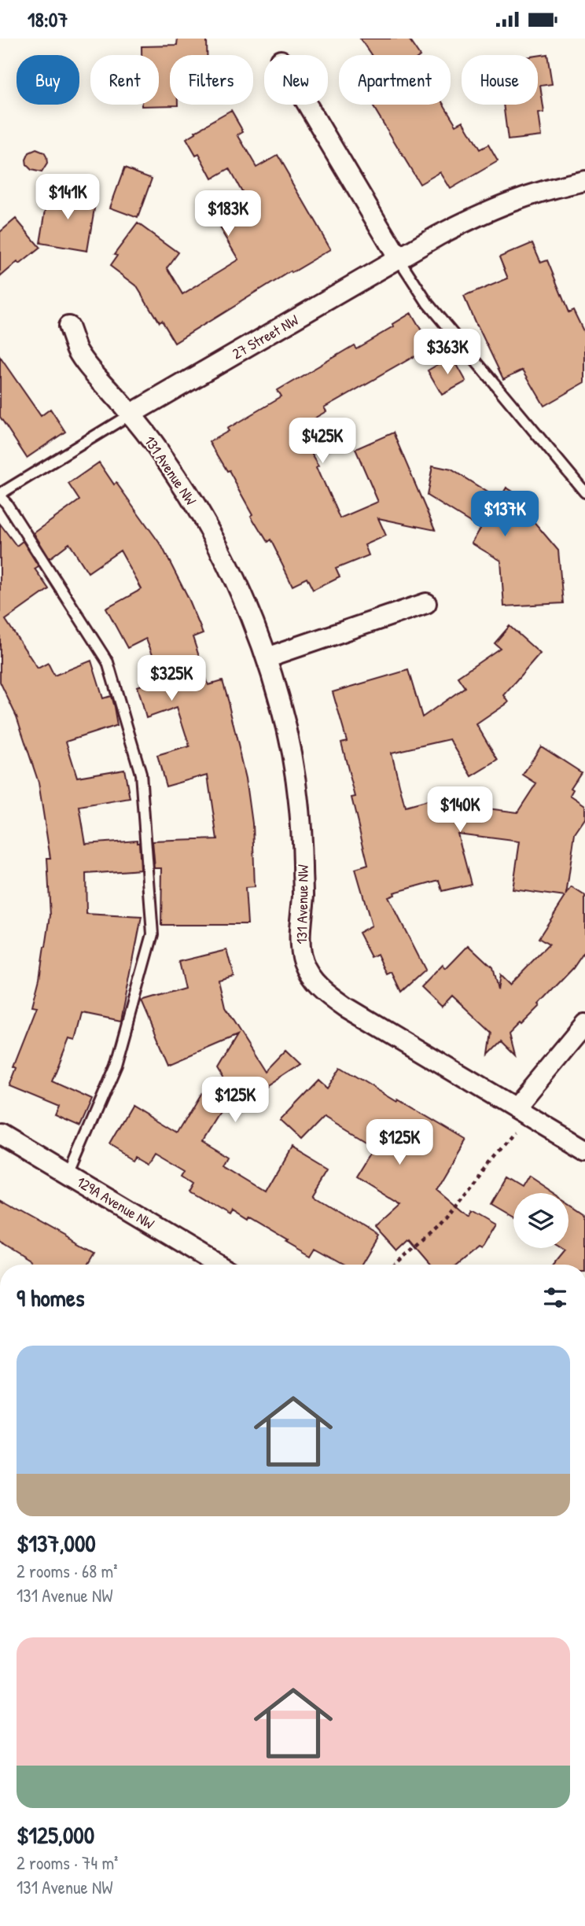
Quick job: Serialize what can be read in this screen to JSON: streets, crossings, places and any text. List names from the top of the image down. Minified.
{"streets":{"street":["27 Street NW","131 Avenue NW","129A Avenue NW"]},"crossings":[["27 Street NW","131 Avenue NW"]],"page":{"status":"18:07","chip":["Buy","Rent","Filters","New","Apartment","House"],"price":["$141K","$183K","$363K","$425K","$137K","$325K","$140K","$125K","$125K"],"heading":"9 homes","list":[{"name":"$137,000","note":"2 rooms · 68 m² · 131 Avenue NW"},{"name":"$125,000","note":"2 rooms · 74 m² · 131 Avenue NW"}]}}
